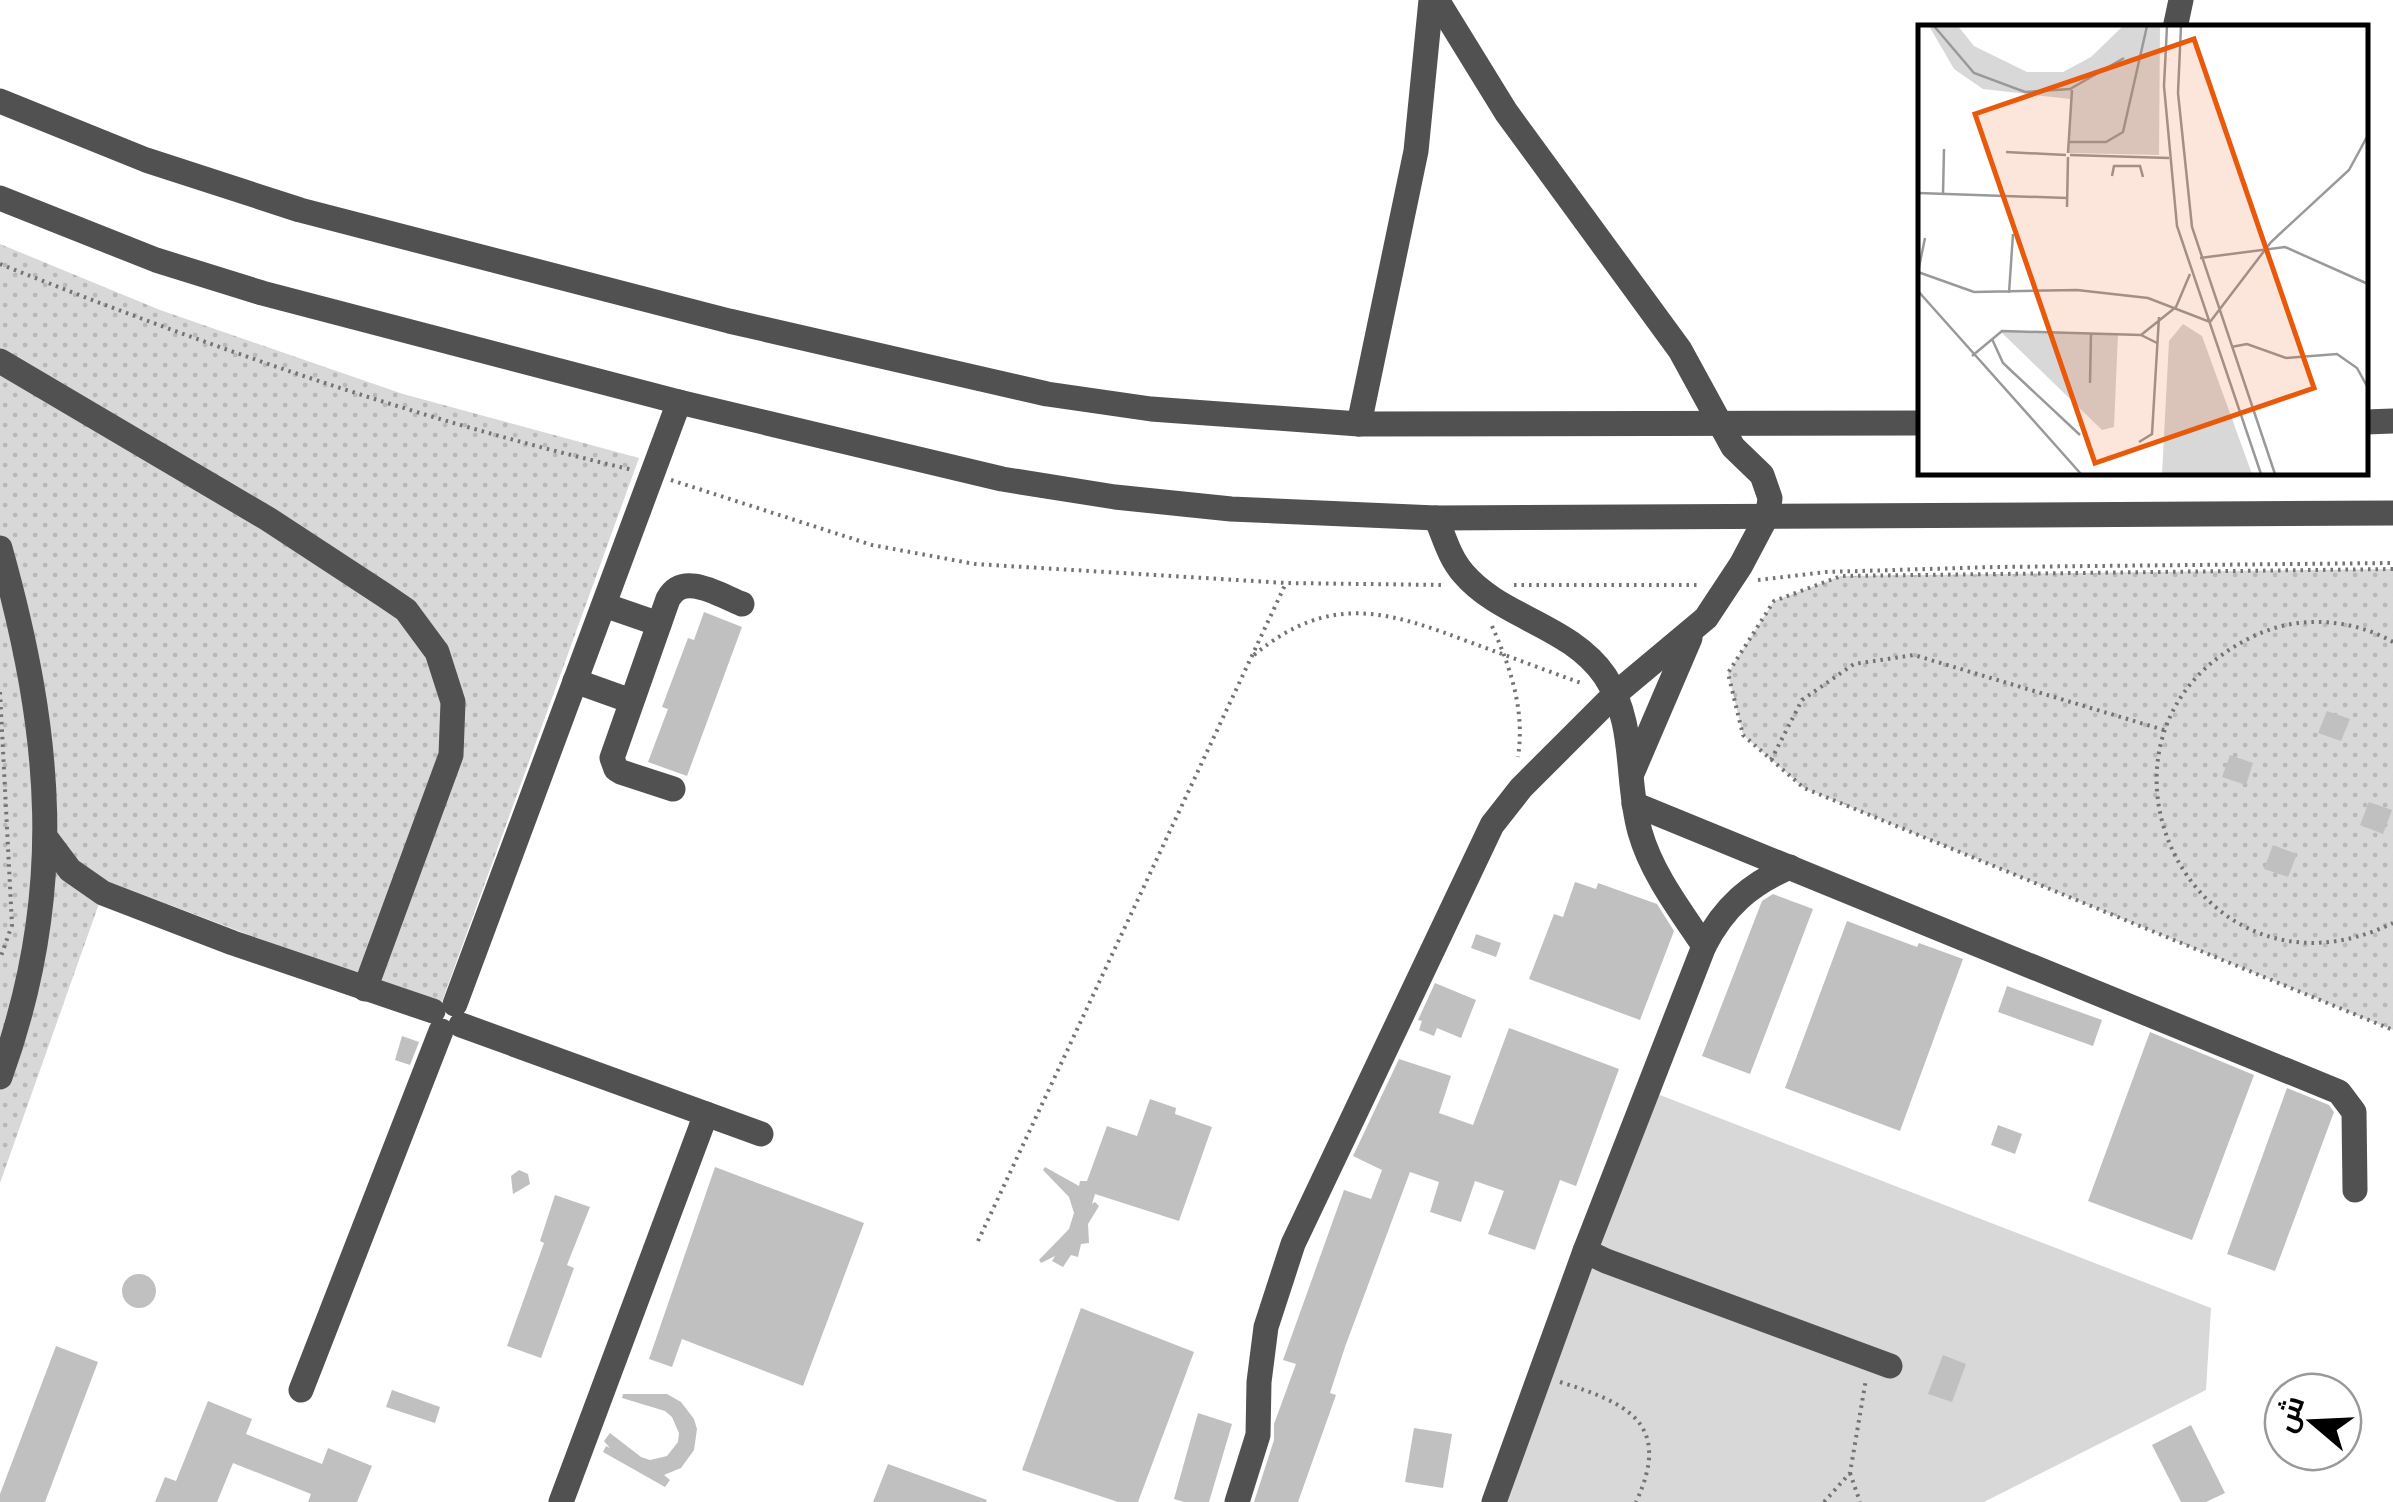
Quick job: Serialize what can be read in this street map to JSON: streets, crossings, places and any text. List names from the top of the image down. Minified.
{"north":"left"}
